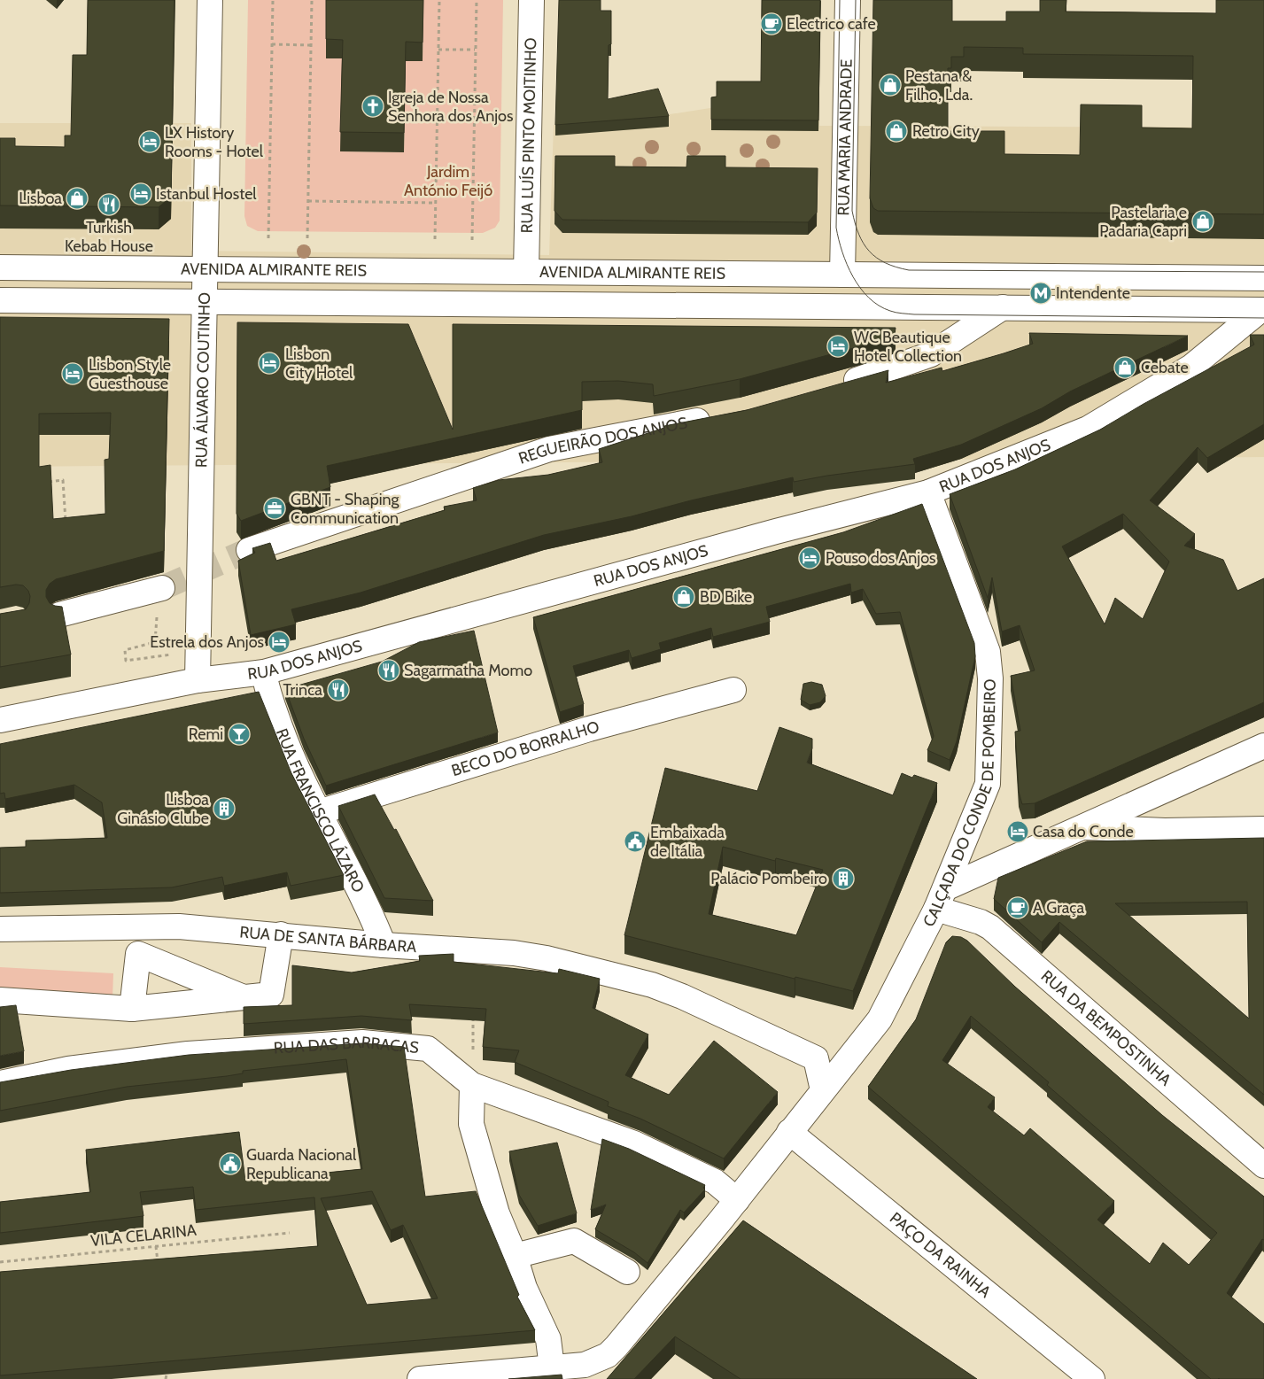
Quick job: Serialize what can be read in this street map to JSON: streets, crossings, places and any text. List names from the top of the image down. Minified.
{"streets":{"street":["RUA LUÍS PINTO MOITINHO","RUA MARIA ANDRADE","AVENIDA ALMIRANTE REIS","RUA ÁLVARO COUTINHO","REGUEIRÃO DOS ANJOS","RUA DOS ANJOS","BECO DO BORRALHO","CALÇADA DO CONDE DE POMBEIRO","RUA FRANCISCO LÁZARO","RUA DE SANTA BÁRBARA","RUA DA BEMPOSTINHA","RUA DAS BARRACAS","PAÇO DA RAINHA"],"path":["VILA CELARINA"]},"crossings":[["RUA LUÍS PINTO MOITINHO","AVENIDA ALMIRANTE REIS"],["RUA MARIA ANDRADE","AVENIDA ALMIRANTE REIS"],["AVENIDA ALMIRANTE REIS","RUA ÁLVARO COUTINHO"],["AVENIDA ALMIRANTE REIS","RUA DOS ANJOS"],["RUA ÁLVARO COUTINHO","RUA DOS ANJOS"],["RUA DOS ANJOS","CALÇADA DO CONDE DE POMBEIRO"],["RUA DOS ANJOS","RUA FRANCISCO LÁZARO"],["BECO DO BORRALHO","RUA FRANCISCO LÁZARO"],["CALÇADA DO CONDE DE POMBEIRO","RUA DE SANTA BÁRBARA"],["CALÇADA DO CONDE DE POMBEIRO","RUA DA BEMPOSTINHA"],["RUA FRANCISCO LÁZARO","RUA DE SANTA BÁRBARA"]],"parks":["Jardim António Feijó"],"places":{"cafe":["Electrico cafe","A Graça"],"shop":["Pestana & Filho, Lda.","Retro City","Lisboa","Pastelaria e Padaria Capri","Cebate","BD Bike"],"church":["Igreja de Nossa Senhora dos Anjos"],"hotel":["LX History Rooms - Hotel","Istanbul Hostel","WC Beautique Hotel Collection","Lisbon City Hotel","Lisbon Style Guesthouse","Pouso dos Anjos","Estrela dos Anjos","Casa do Conde"],"restaurant":["Turkish Kebab House","Sagarmatha Momo","Trinca"],"metro station":["Intendente"],"office":["GBNT - Shaping Communication"],"bar":["Remi"],"building":["Lisboa Ginásio Clube","Palácio Pombeiro"],"public building":["Embaixada de Itália","Guarda Nacional Republicana"]}}
